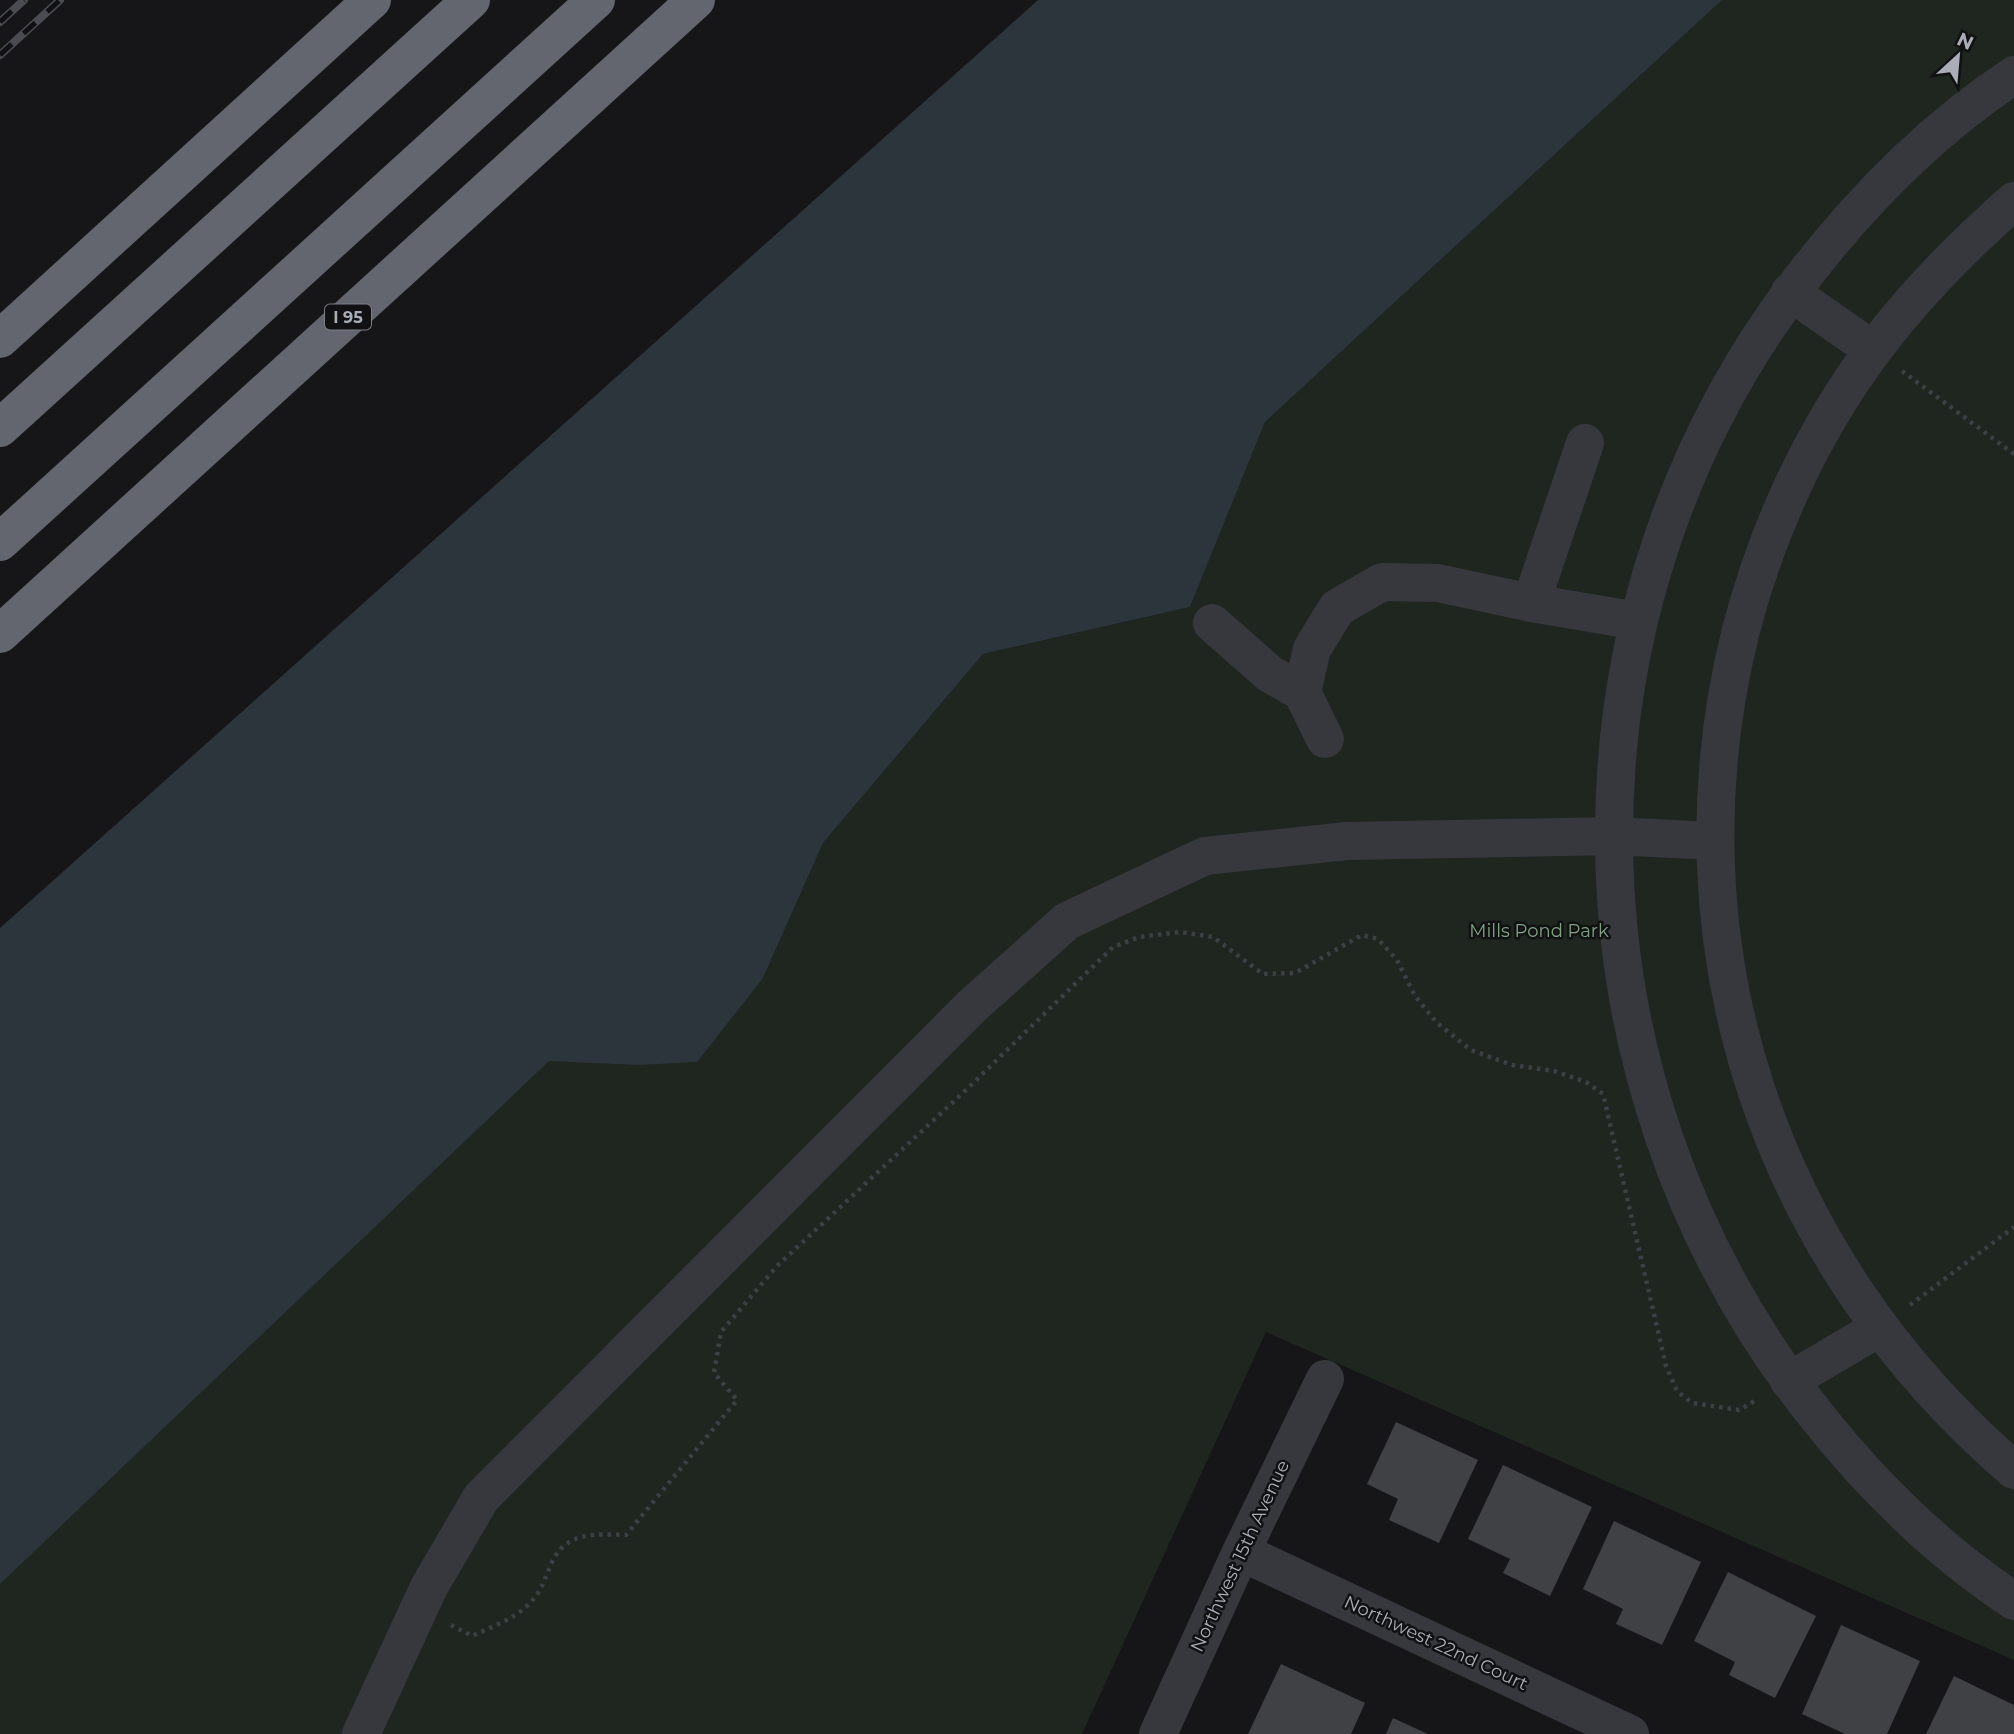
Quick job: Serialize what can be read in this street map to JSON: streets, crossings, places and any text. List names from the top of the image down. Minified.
{"streets":{"highway":["I 95"],"street":["Northwest 15th Avenue","Northwest 22nd Court"]},"crossings":[["Northwest 15th Avenue","Northwest 22nd Court"]],"parks":["Mills Pond Park"],"north":"top right"}
